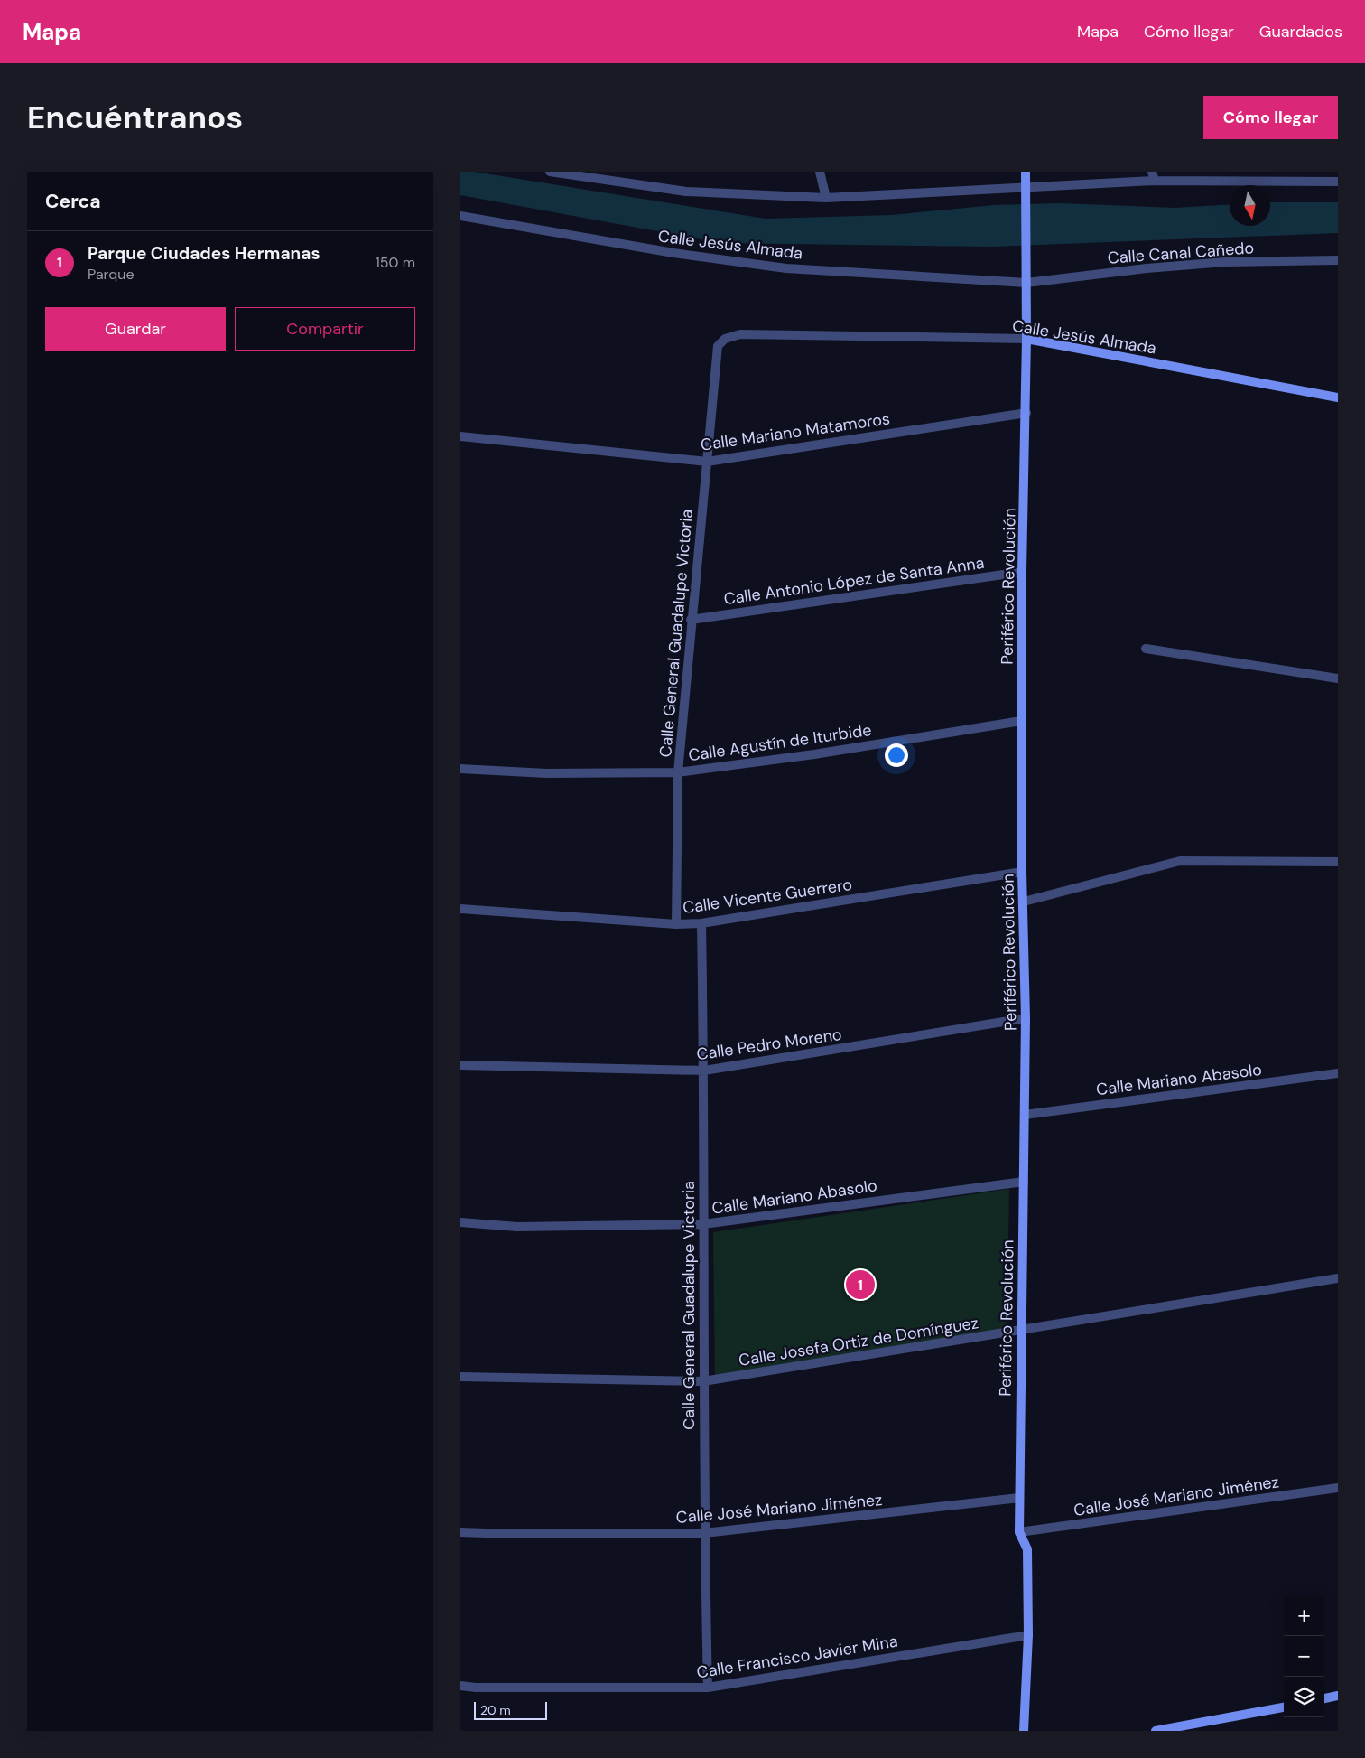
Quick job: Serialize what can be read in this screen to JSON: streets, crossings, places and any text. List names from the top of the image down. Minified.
{"streets":{"street":["Calle Jesús Almada","Calle Canal Cañedo","Calle Mariano Matamoros","Calle Antonio López de Santa Anna","Periférico Revolución","Calle General Guadalupe Victoria","Calle Agustín de Iturbide","Calle Vicente Guerrero","Calle Pedro Moreno","Calle Mariano Abasolo","Calle Josefa Ortiz de Domínguez","Calle José Mariano Jiménez","Calle Francisco Javier Mina"]},"crossings":[["Calle Jesús Almada","Calle Canal Cañedo"],["Calle Jesús Almada","Periférico Revolución"],["Calle Jesús Almada","Calle General Guadalupe Victoria"],["Calle Canal Cañedo","Periférico Revolución"],["Calle Mariano Matamoros","Periférico Revolución"],["Calle Mariano Matamoros","Calle General Guadalupe Victoria"],["Calle Antonio López de Santa Anna","Periférico Revolución"],["Calle Antonio López de Santa Anna","Calle General Guadalupe Victoria"],["Periférico Revolución","Calle Agustín de Iturbide"],["Periférico Revolución","Calle Vicente Guerrero"],["Periférico Revolución","Calle Pedro Moreno"],["Periférico Revolución","Calle Mariano Abasolo"],["Periférico Revolución","Calle Josefa Ortiz de Domínguez"],["Periférico Revolución","Calle José Mariano Jiménez"],["Periférico Revolución","Calle Francisco Javier Mina"],["Calle General Guadalupe Victoria","Calle Agustín de Iturbide"],["Calle General Guadalupe Victoria","Calle Vicente Guerrero"],["Calle General Guadalupe Victoria","Calle Pedro Moreno"],["Calle General Guadalupe Victoria","Calle Mariano Abasolo"],["Calle General Guadalupe Victoria","Calle Josefa Ortiz de Domínguez"],["Calle General Guadalupe Victoria","Calle José Mariano Jiménez"],["Calle General Guadalupe Victoria","Calle Francisco Javier Mina"]],"scale_bar":"20 m","north":"bottom","page":{"header":"Mapa","nav":["Mapa","Cómo llegar","Guardados"],"buttons":["Cómo llegar",["Guardar","Compartir"]],"title":"Encuéntranos","heading":"Cerca","list":[{"mark":"1","name":"Parque Ciudades Hermanas","note":"Parque","value":"150 m"}],"pins":"1","map_buttons":["+","−"],"scale":"20 m"}}
